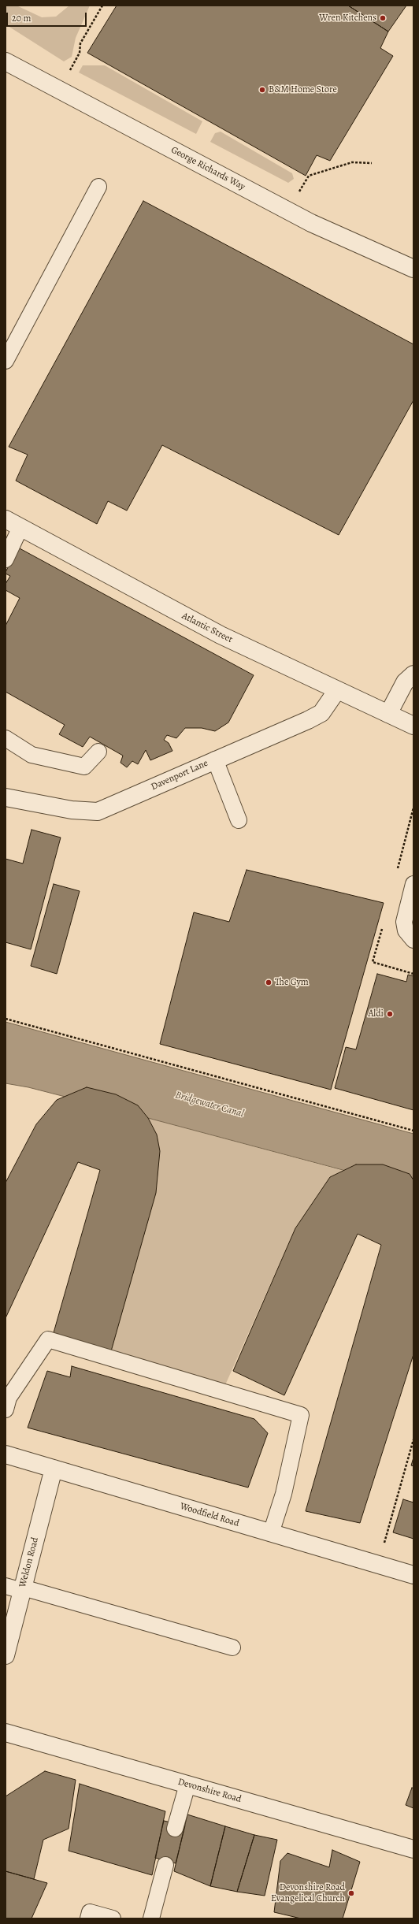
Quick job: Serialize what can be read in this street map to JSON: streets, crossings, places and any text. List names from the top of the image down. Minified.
{"streets":{"street":["George Richards Way","Atlantic Street","Davenport Lane","Woodfield Road","Weldon Road","Devonshire Road"]},"crossings":[["Atlantic Street","Davenport Lane"],["Woodfield Road","Weldon Road"]],"water":["Bridgewater Canal"],"places":["Wren Kitchens","B&M Home Store","The Gym","Aldi","Devonshire Road Evangelical Church"],"scale_bar":"20 m"}
